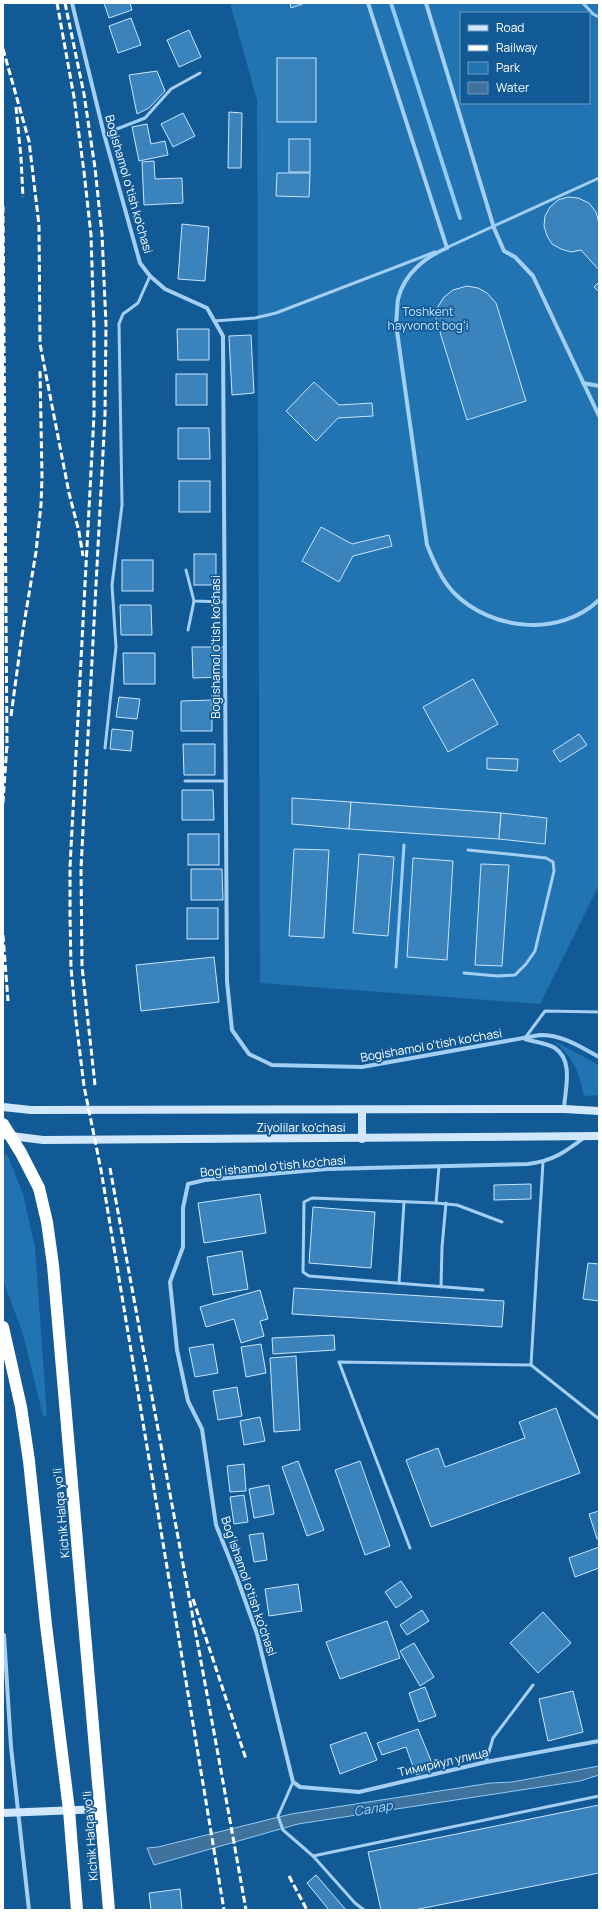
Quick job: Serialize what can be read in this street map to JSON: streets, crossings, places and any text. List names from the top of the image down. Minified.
{"streets":{"highway":["Kichik Halqa yo'li"],"main road":["Ziyolilar ko'chasi"],"street":["Bogishamol o'tish ko'chasi","Bog'ishamol o'tish ko'chasi","Тимирйул улица"]},"crossings":[["Bogishamol o'tish ko'chasi","Ziyolilar ko'chasi"],["Ziyolilar ko'chasi","Bog'ishamol o'tish ko'chasi"],["Bog'ishamol o'tish ko'chasi","Тимирйул улица"]],"water":["Салар"],"parks":["Toshkent hayvonot bogʻi"],"legend":["Road","Railway","Park","Water"]}
